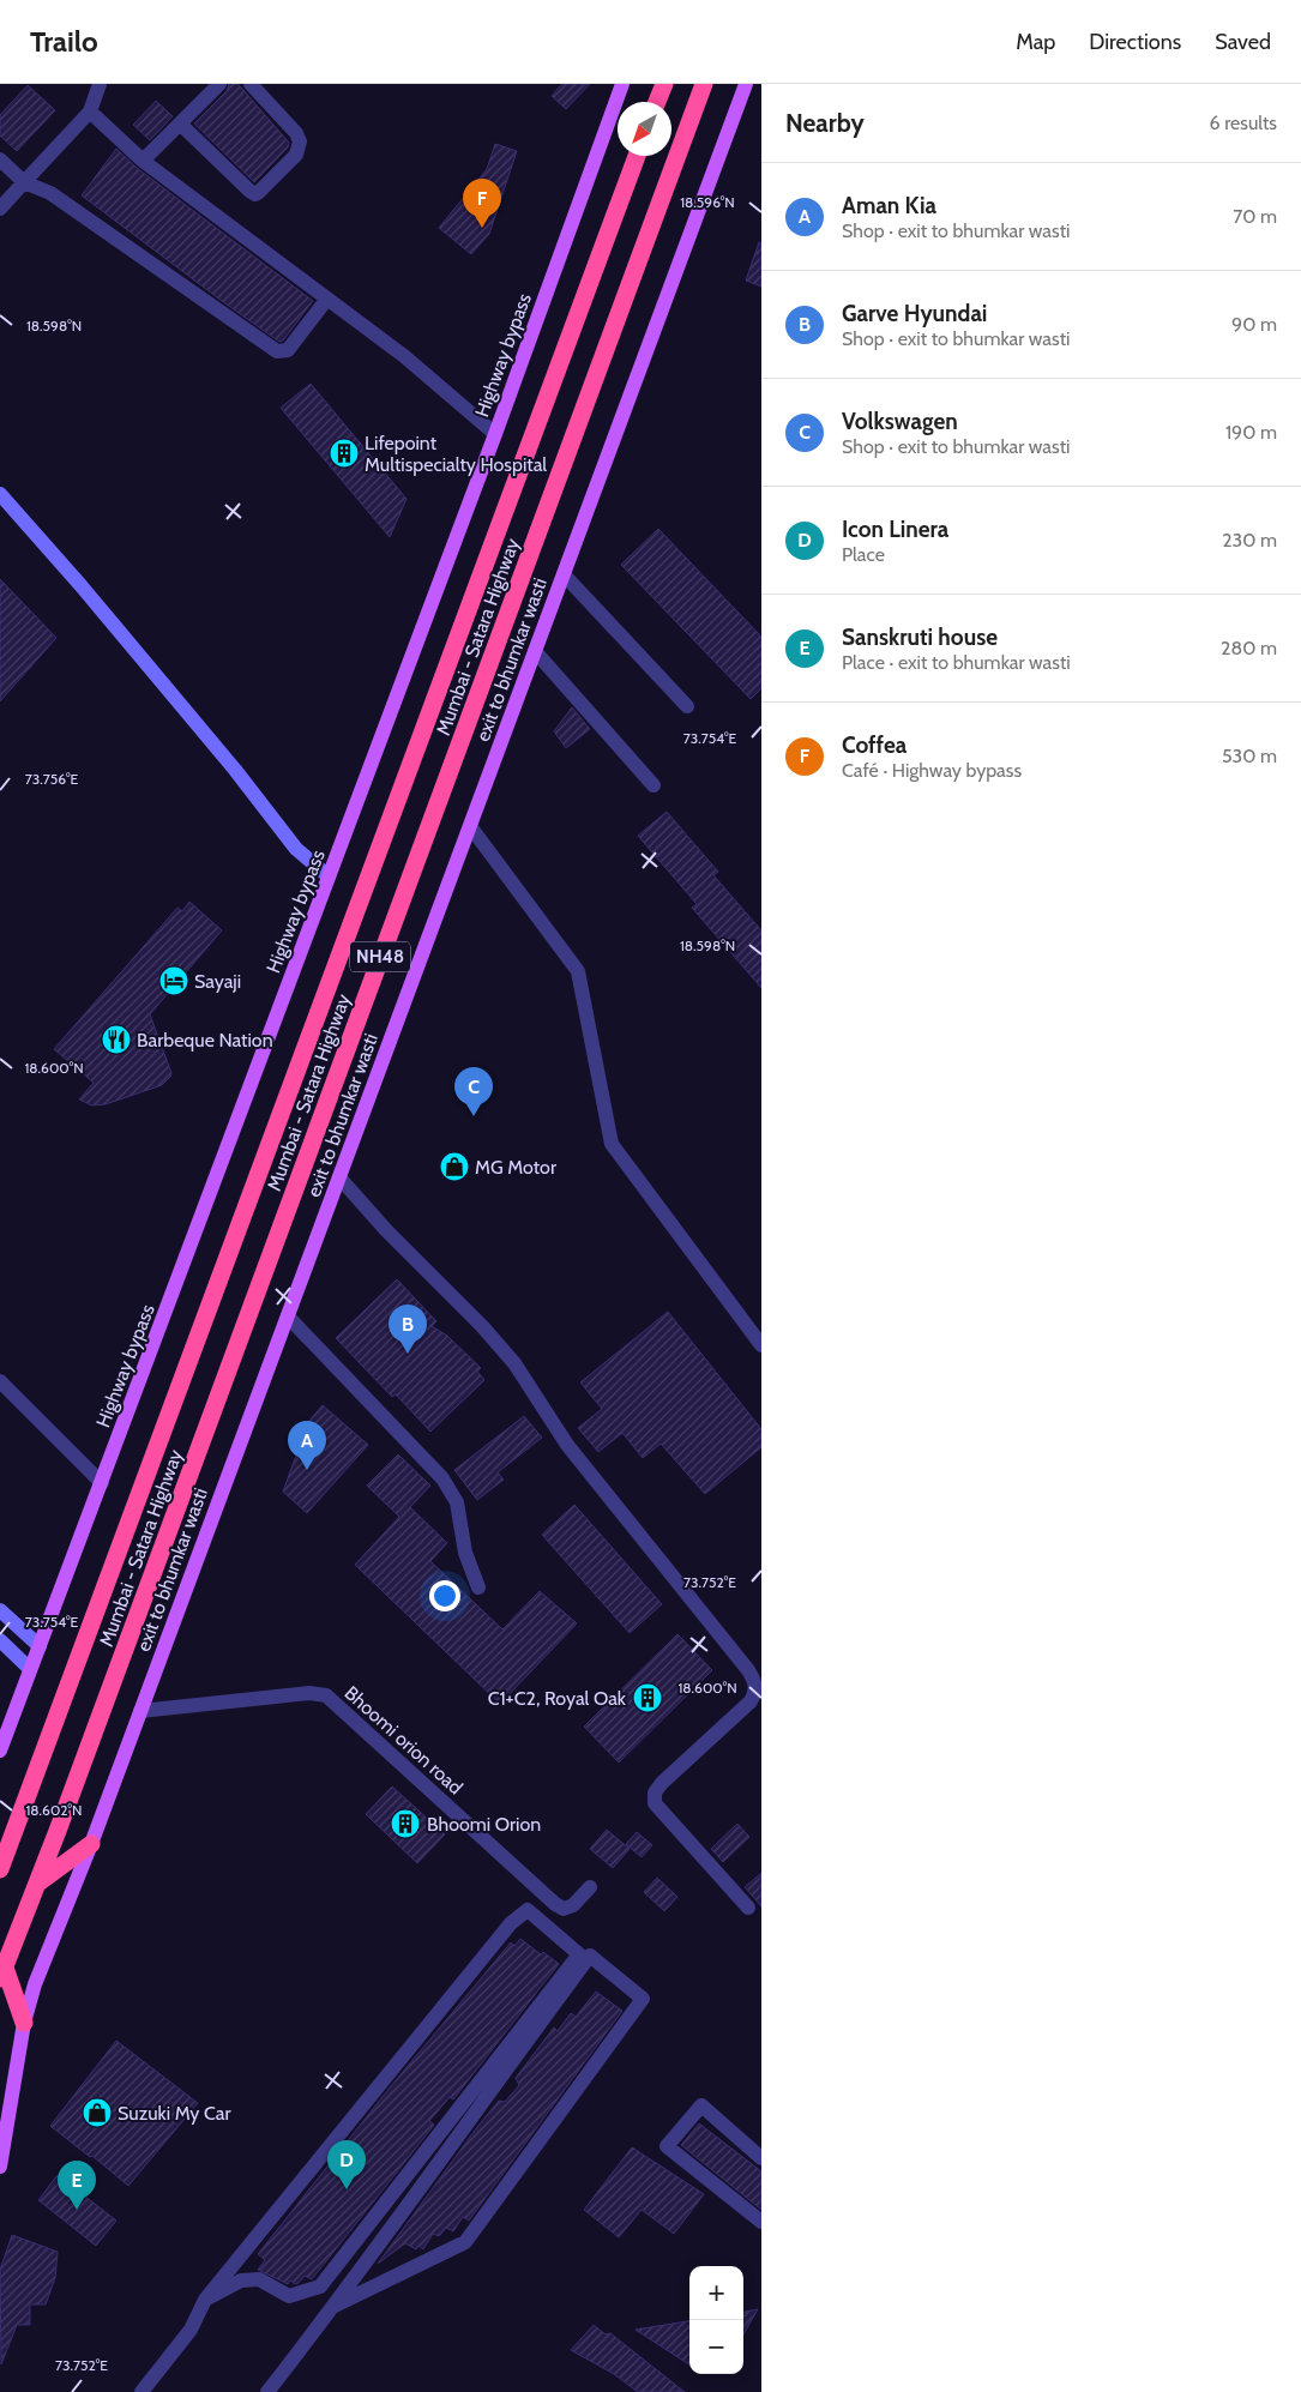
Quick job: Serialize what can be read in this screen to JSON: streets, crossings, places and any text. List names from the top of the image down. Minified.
{"streets":{"highway":["Mumbai - Satara Highway","NH48"],"main road":["Highway bypass","exit to bhumkar wasti"],"street":["Bhoomi orion road"]},"crossings":[["exit to bhumkar wasti","Bhoomi orion road"]],"places":{"building":["Lifepoint Multispecialty Hospital","C1+C2, Royal Oak","Bhoomi Orion"],"hotel":["Sayaji"],"restaurant":["Barbeque Nation"],"shop":["MG Motor","Suzuki My Car"]},"north":"bottom left","page":{"header":"Trailo","nav":["Map","Directions","Saved"],"heading":["Nearby","6 results"],"list":[{"mark":"A","name":"Aman Kia","note":"Shop · exit to bhumkar wasti","value":"70 m"},{"mark":"B","name":"Garve Hyundai","note":"Shop · exit to bhumkar wasti","value":"90 m"},{"mark":"C","name":"Volkswagen","note":"Shop · exit to bhumkar wasti","value":"190 m"},{"mark":"D","name":"Icon Linera","note":"Place","value":"230 m"},{"mark":"E","name":"Sanskruti house","note":"Place · exit to bhumkar wasti","value":"280 m"},{"mark":"F","name":"Coffea","note":"Café · Highway bypass","value":"530 m"}],"pins":["F","C","B","A","D","E"],"map_buttons":["+","−"]},"coordinates":["18.596°N","18.598°N","73.754°E","73.756°E","18.600°N","73.752°E","18.602°N"]}
